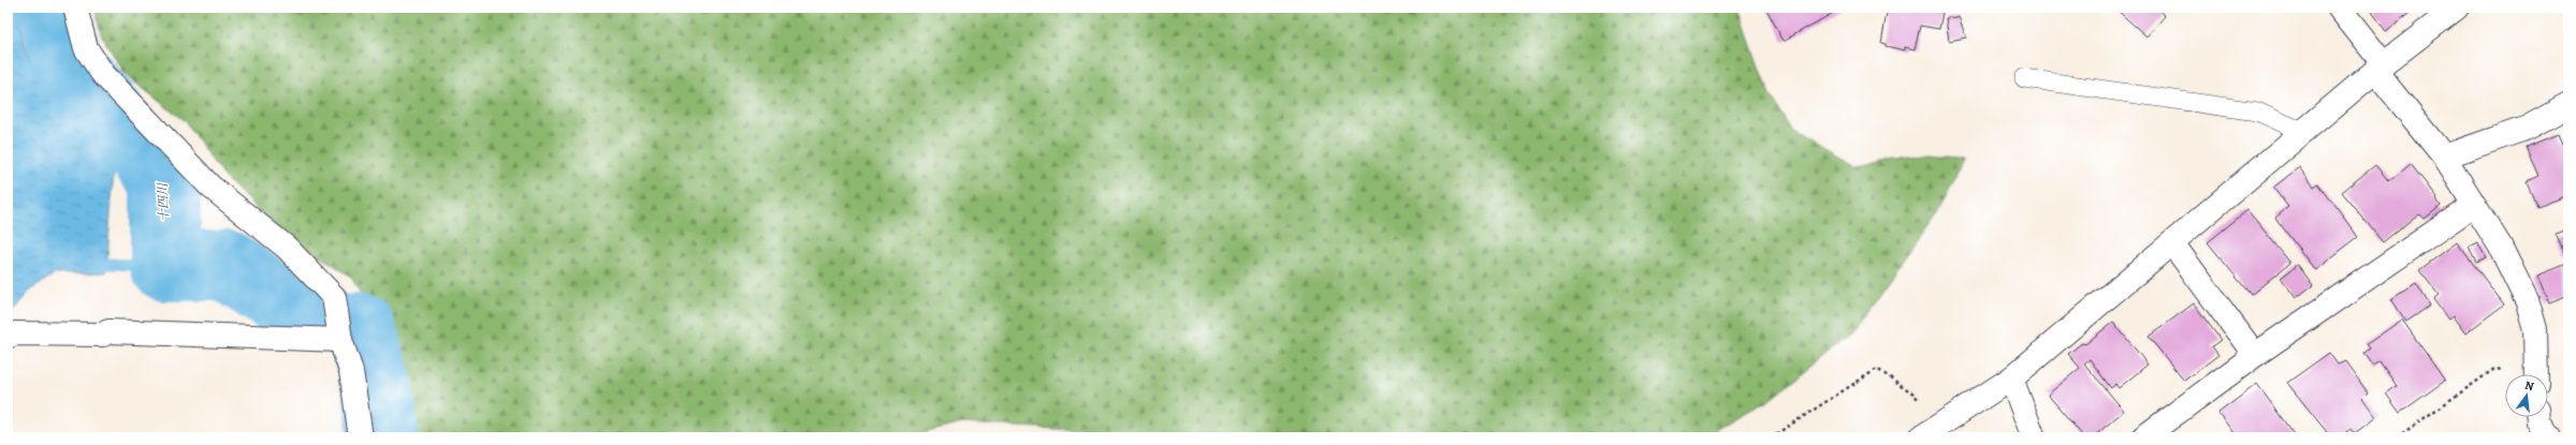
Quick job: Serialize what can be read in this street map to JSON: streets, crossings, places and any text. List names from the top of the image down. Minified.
{"water":["十四川"],"north":"top"}
